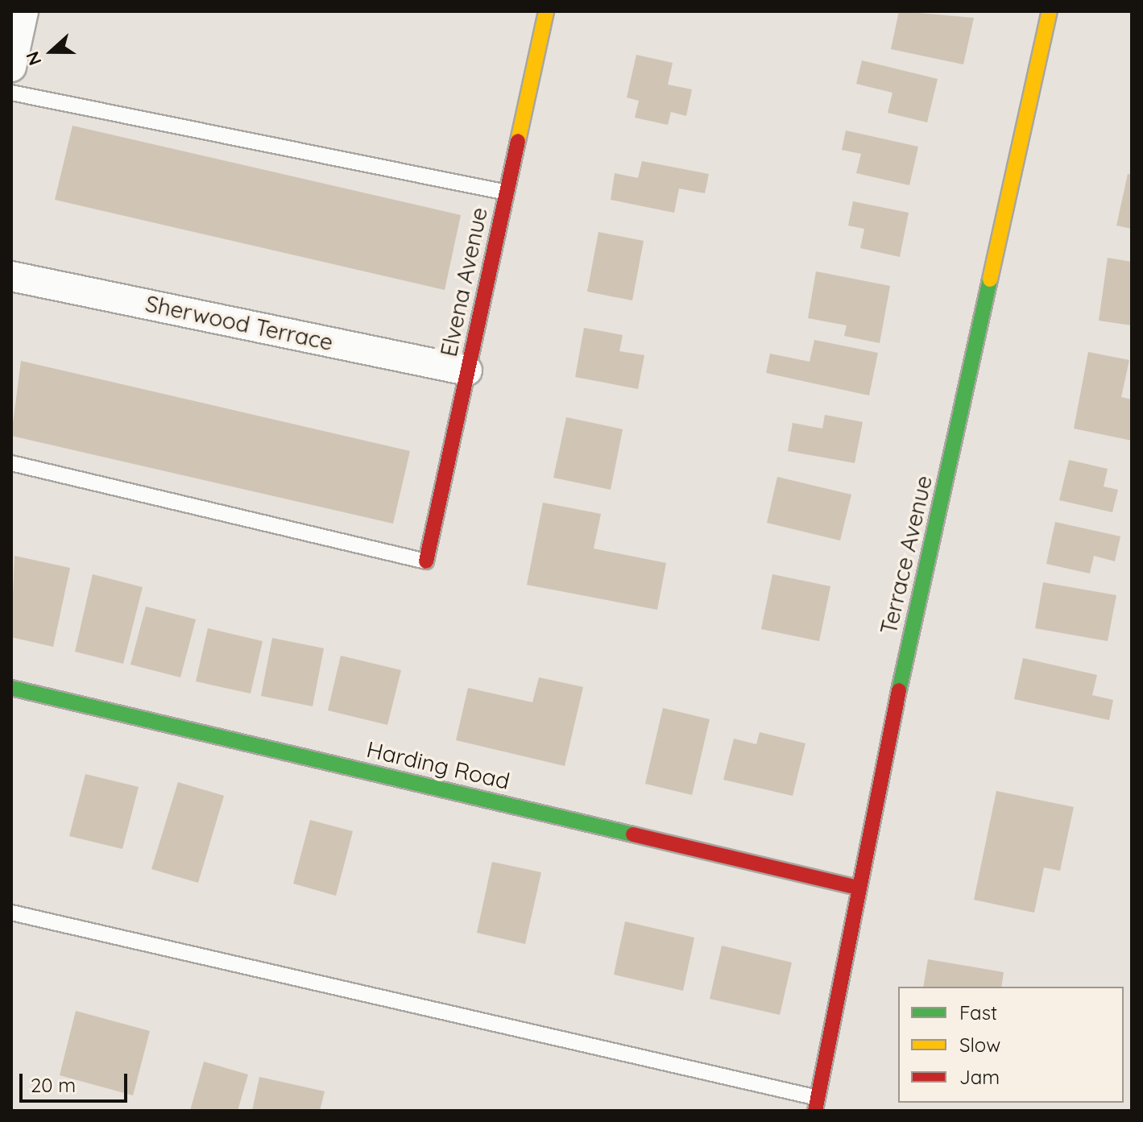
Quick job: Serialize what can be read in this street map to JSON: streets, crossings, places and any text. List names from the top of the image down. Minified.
{"streets":{"street":["Elvena Avenue","Sherwood Terrace","Terrace Avenue","Harding Road"]},"crossings":[["Elvena Avenue","Sherwood Terrace"],["Terrace Avenue","Harding Road"]],"legend":["Fast","Slow","Jam"],"scale_bar":"20 m","north":"left"}
